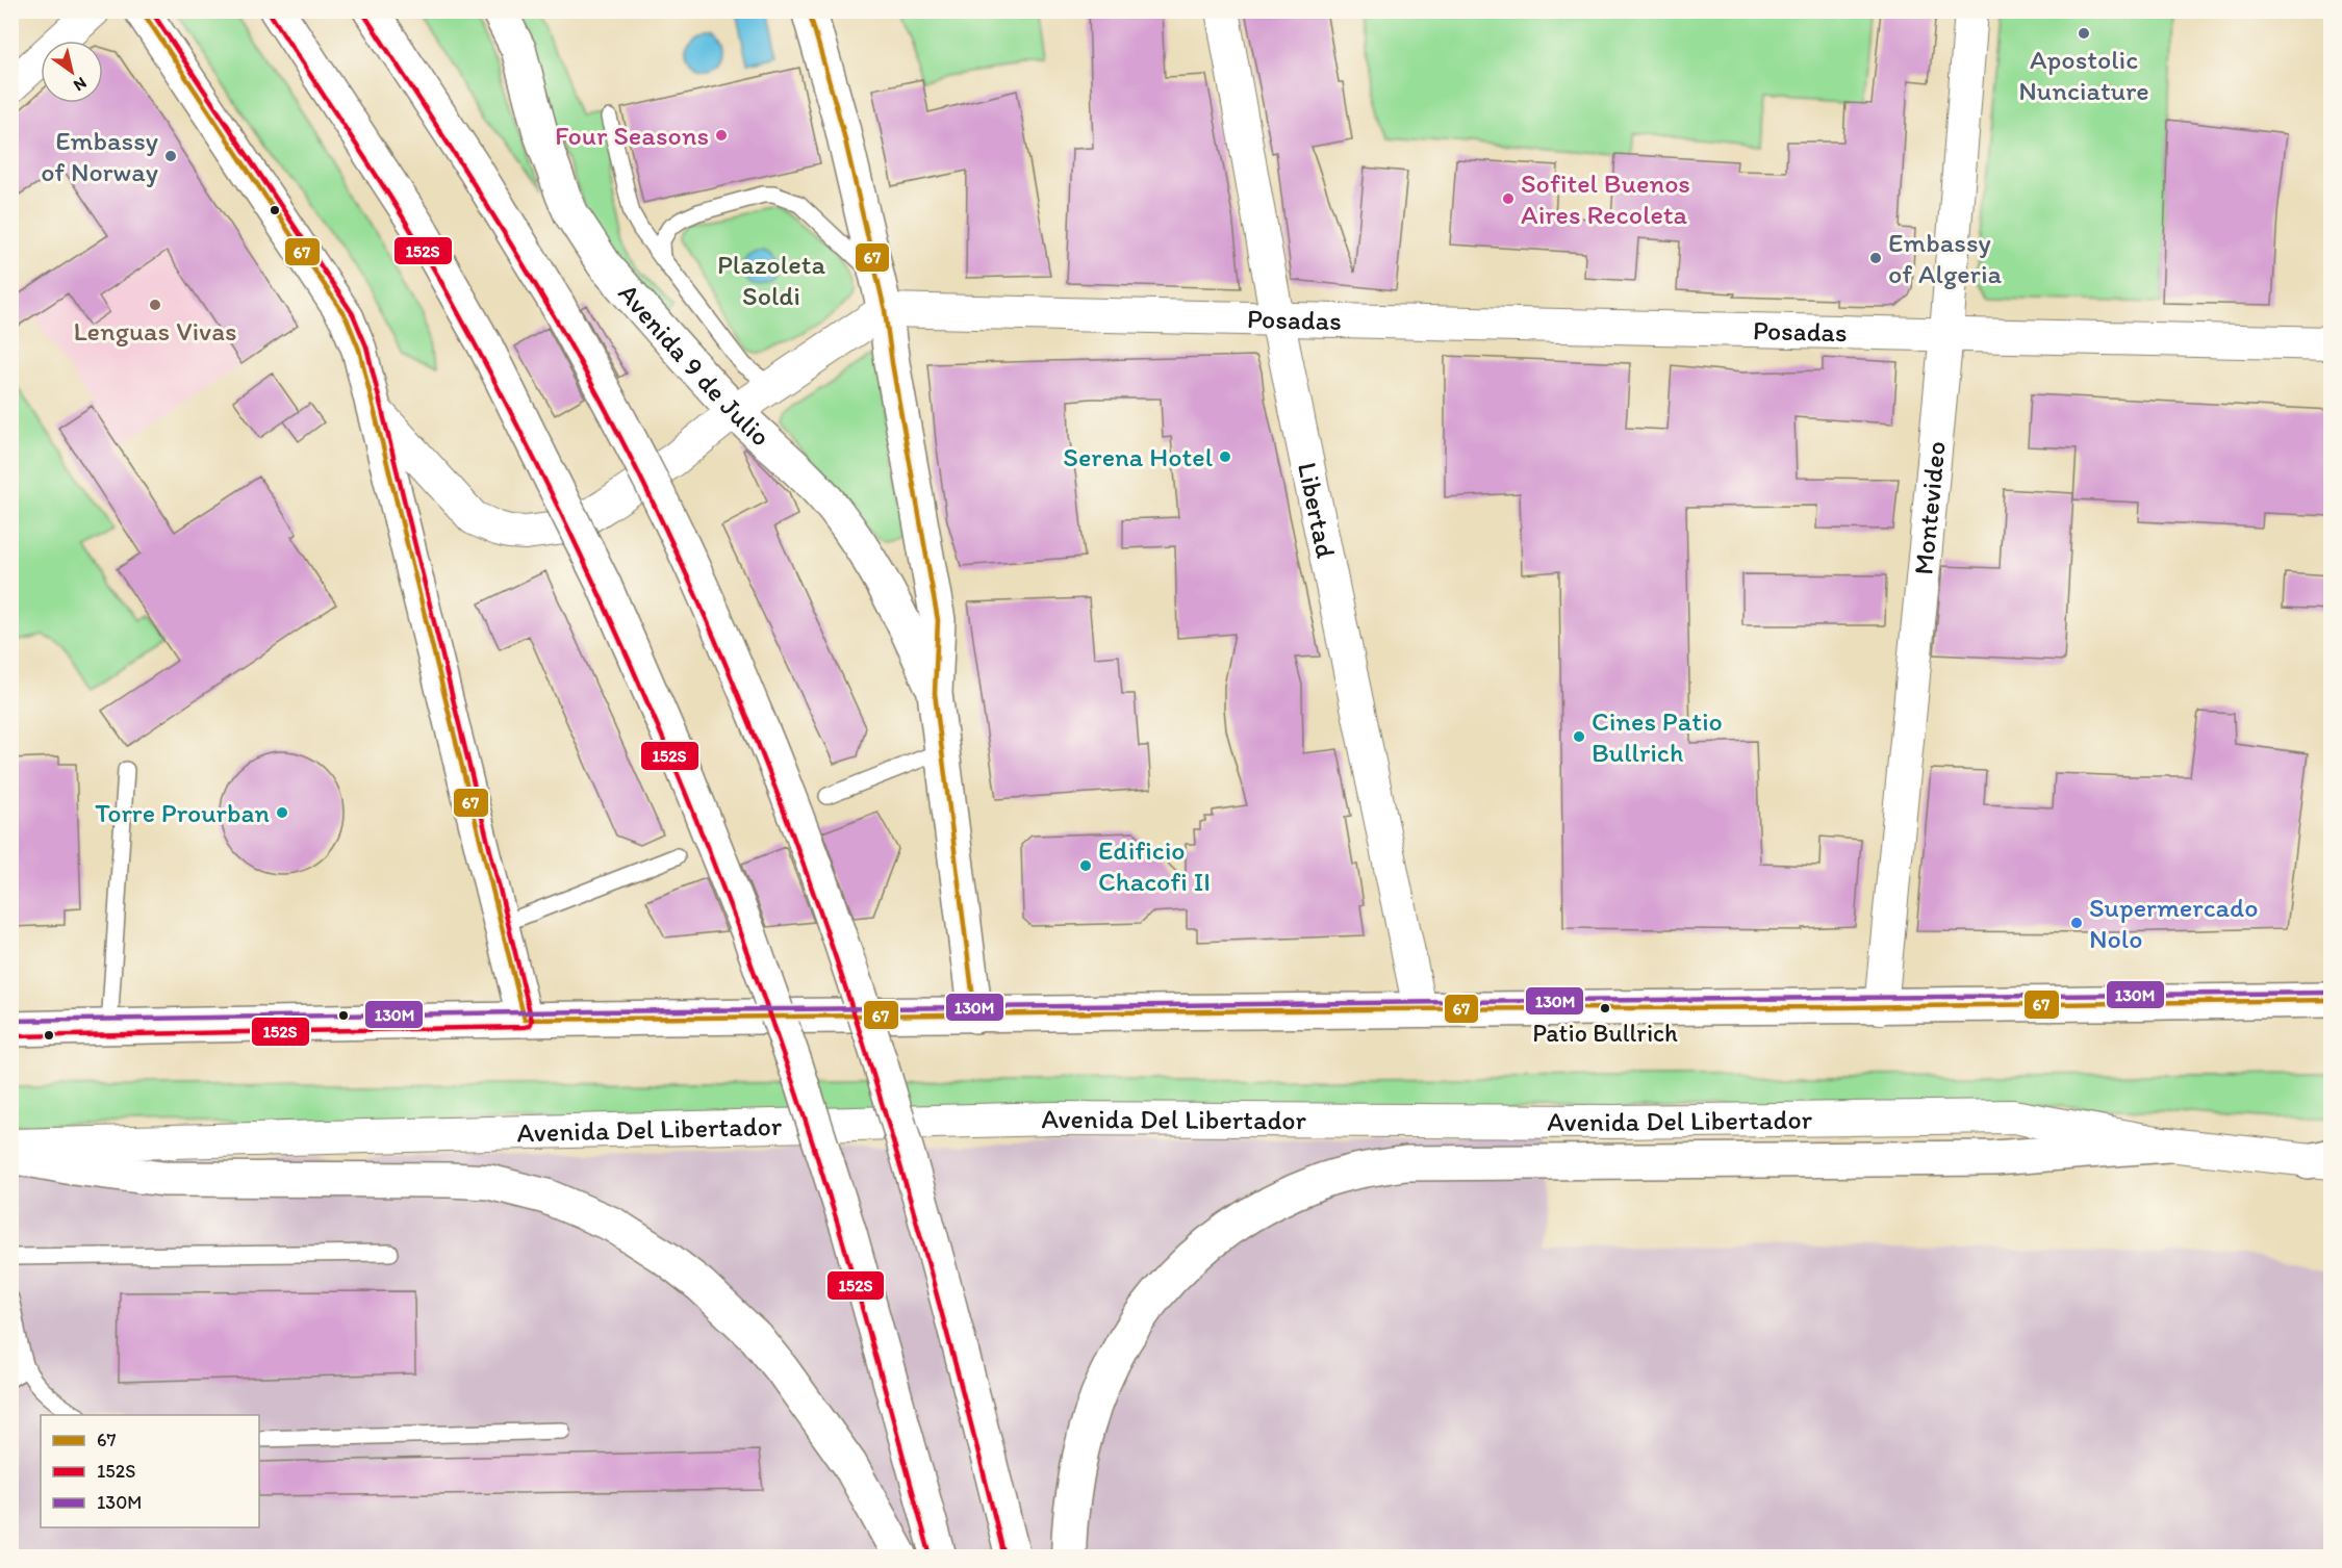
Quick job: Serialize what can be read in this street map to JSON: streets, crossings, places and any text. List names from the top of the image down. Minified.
{"streets":{"main road":["Avenida 9 de Julio"],"street":["Posadas","Montevideo","Libertad","Avenida Del Libertador"]},"crossings":[["Posadas","Montevideo"],["Posadas","Libertad"]],"parks":["Plazoleta Soldi"],"places":["Apostolic Nunciature","Four Seasons","Embassy of Norway","Sofitel Buenos Aires Recoleta","Embassy of Algeria","Lenguas Vivas","Serena Hotel","Cines Patio Bullrich","Torre Prourban","Edificio Chacofi II","Supermercado Nolo","Patio Bullrich"],"lines":["transit line 67","transit line 152S","transit line 130M"],"legend":["67","152S","130M"],"north":"bottom right"}
